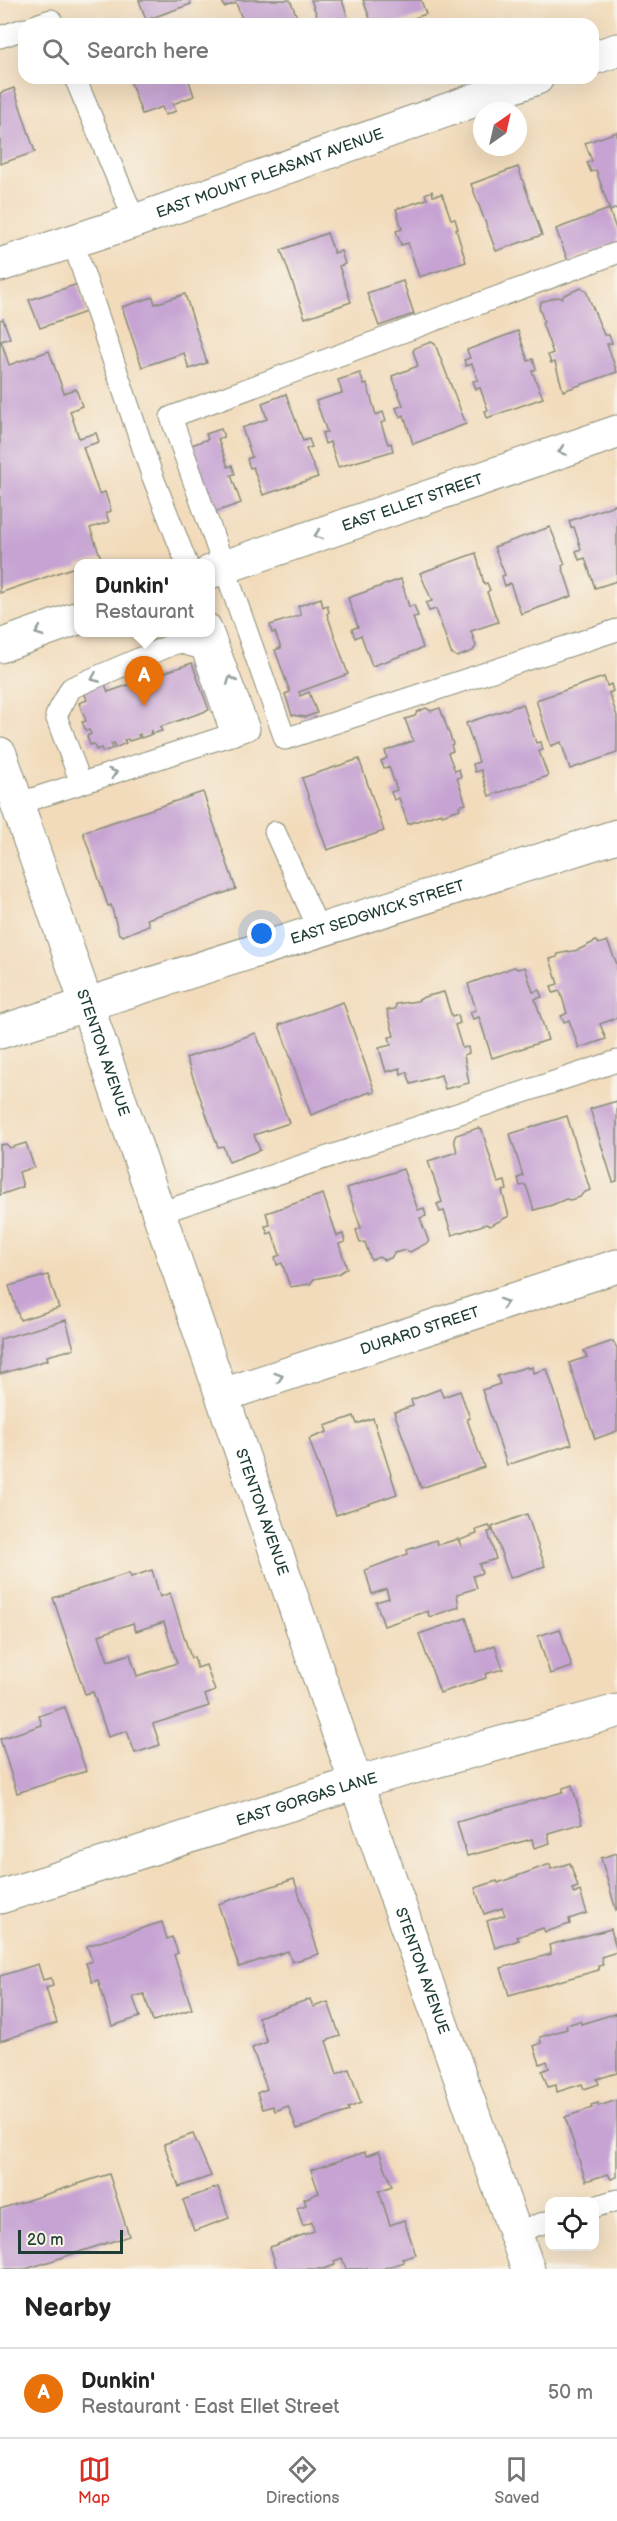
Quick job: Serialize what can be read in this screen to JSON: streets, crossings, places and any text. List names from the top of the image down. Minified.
{"streets":{"street":["EAST MOUNT PLEASANT AVENUE","EAST ELLET STREET","EAST SEDGWICK STREET","STENTON AVENUE","DURARD STREET","EAST GORGAS LANE"]},"crossings":[["EAST SEDGWICK STREET","STENTON AVENUE"],["STENTON AVENUE","DURARD STREET"],["STENTON AVENUE","EAST GORGAS LANE"]],"one_way":["EAST ELLET STREET","DURARD STREET"],"scale_bar":"20 m","north":"top right","page":{"search":"Search here","popup":["Dunkin'","Restaurant"],"pins":"A","scale":"20 m","heading":"Nearby","list":[{"mark":"A","name":"Dunkin'","note":"Restaurant · East Ellet Street","value":"50 m"}],"nav":["Map","Directions","Saved"]}}
